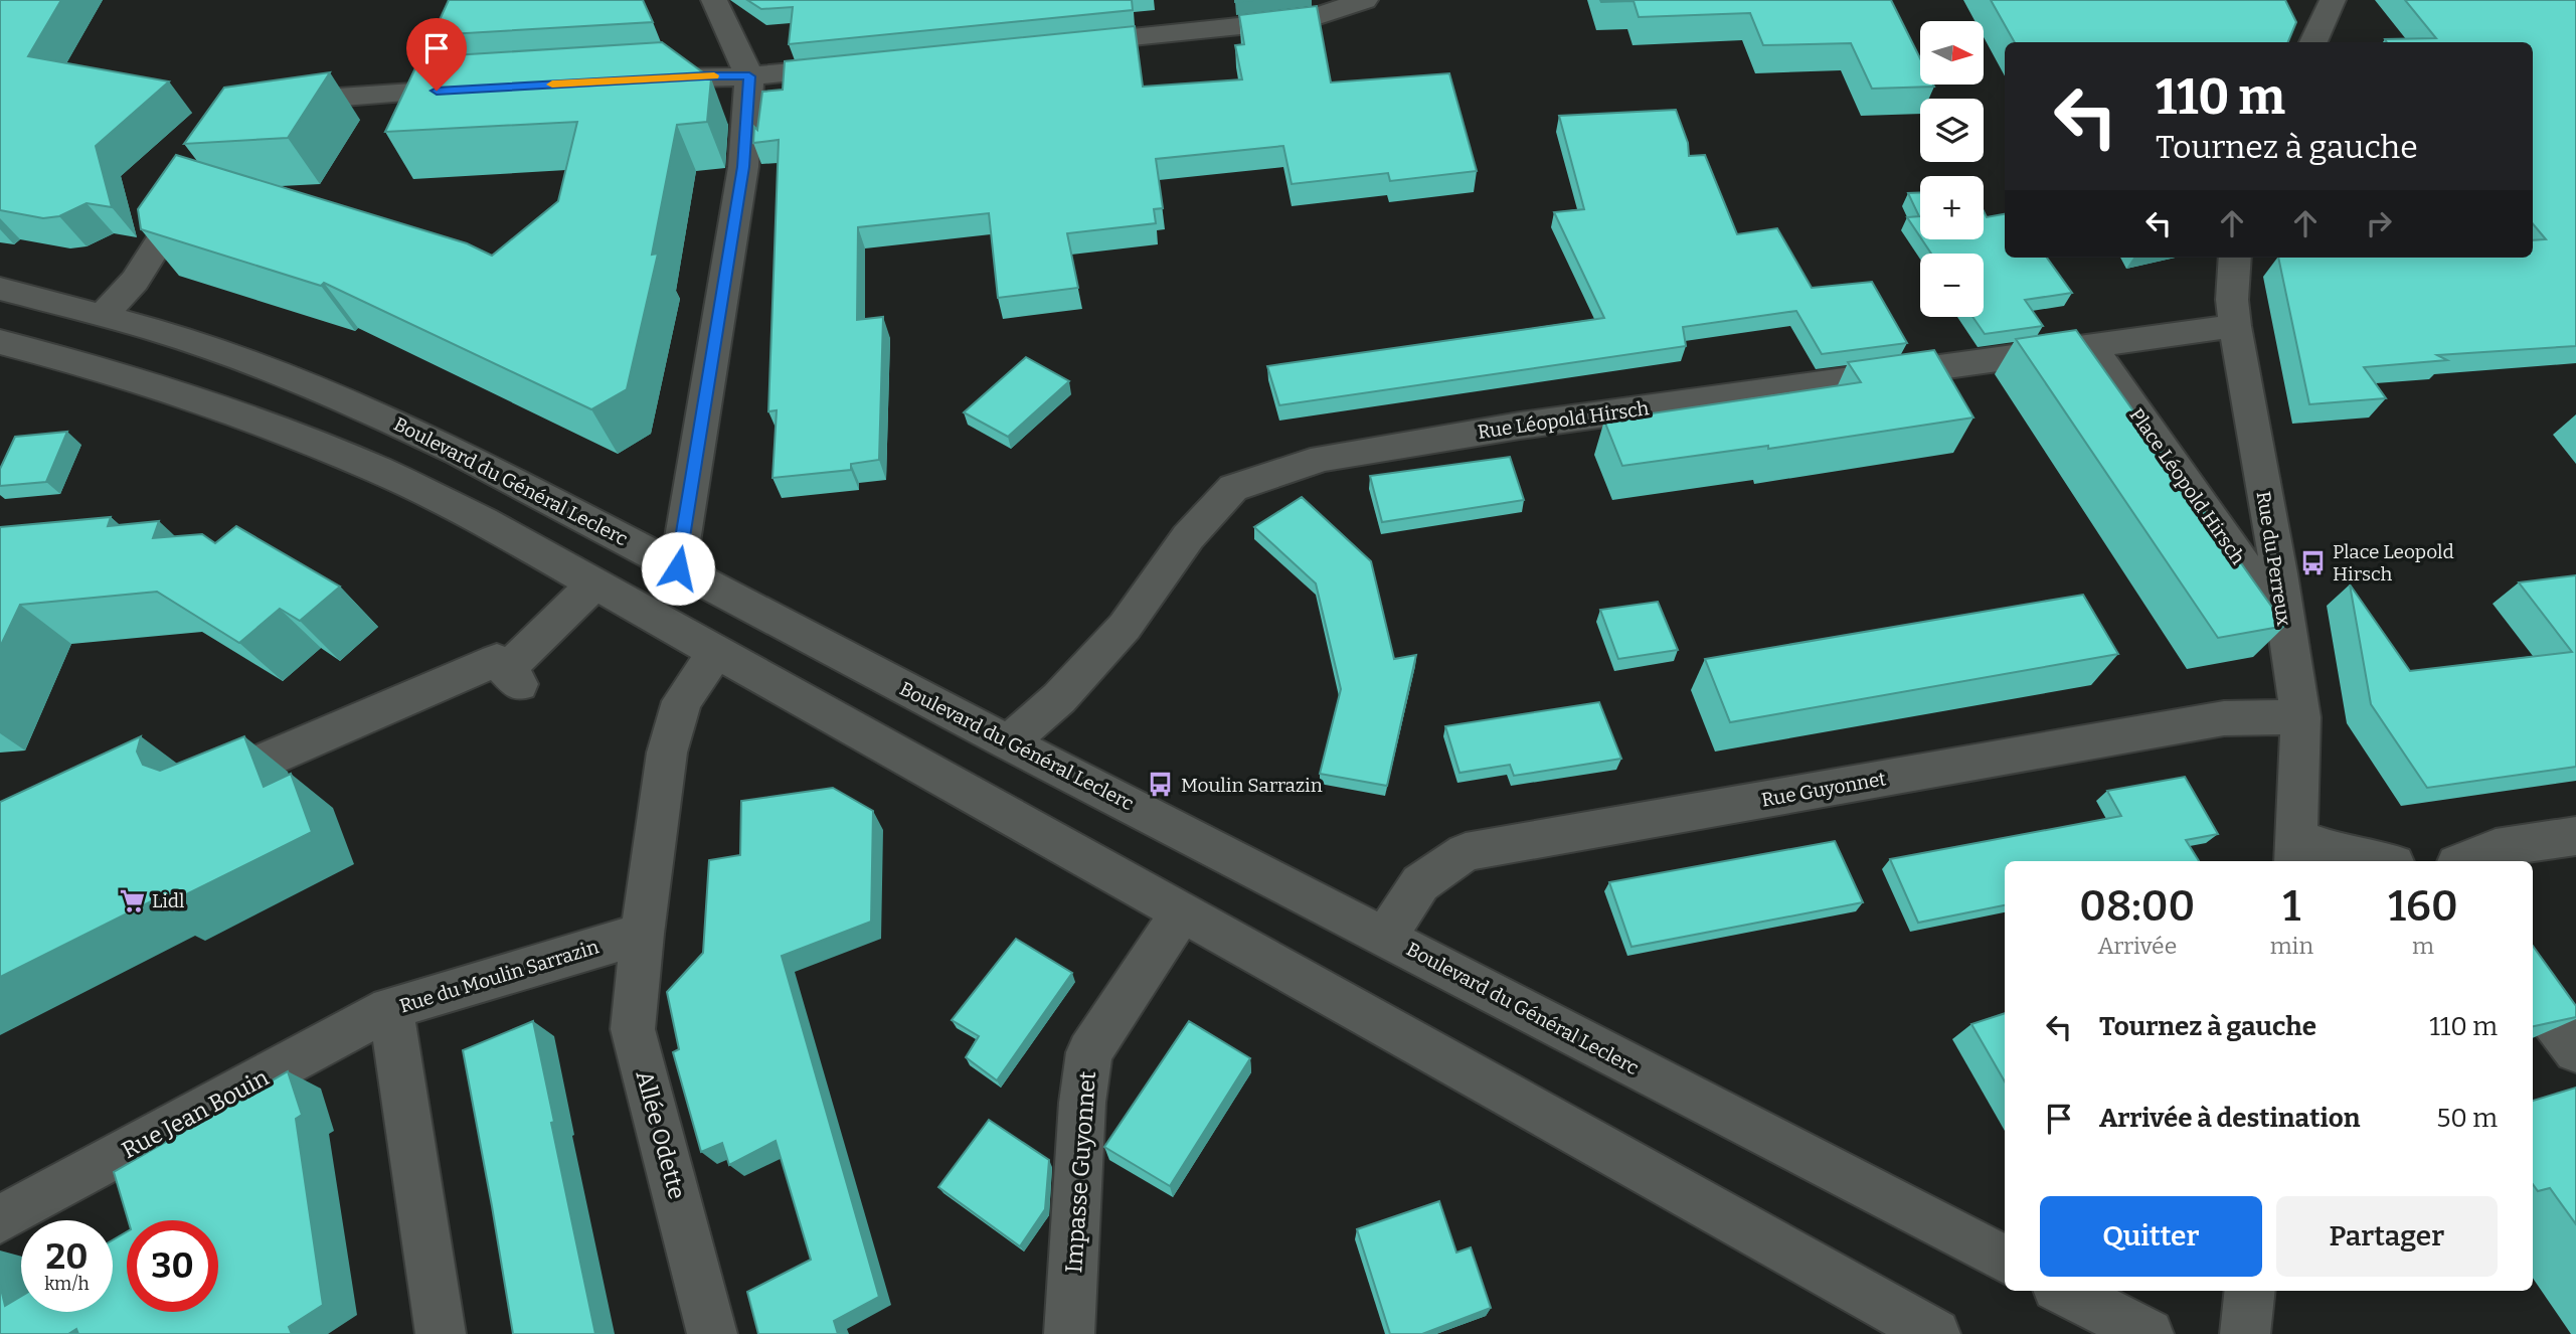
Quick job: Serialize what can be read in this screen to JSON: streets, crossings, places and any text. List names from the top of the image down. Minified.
{"streets":{"street":["Rue Léopold Hirsch","Boulevard du Général Leclerc","Place Léopold Hirsch","Rue du Perreux","Rue Guyonnet","Rue du Moulin Sarrazin","Rue Jean Bouin","Allée Odette","Impasse Guyonnet"]},"crossings":[["Rue Léopold Hirsch","Boulevard du Général Leclerc"],["Rue Léopold Hirsch","Place Léopold Hirsch"],["Rue Léopold Hirsch","Rue du Perreux"],["Boulevard du Général Leclerc","Rue Guyonnet"],["Place Léopold Hirsch","Rue du Perreux"],["Rue du Perreux","Rue Guyonnet"],["Rue du Moulin Sarrazin","Rue Jean Bouin"],["Rue du Moulin Sarrazin","Allée Odette"]],"places":{"bus stop":["Place Leopold Hirsch","Moulin Sarrazin"],"supermarket":["Lidl"]},"north":"right","page":{"map_buttons":["+","−"],"turn":["110 m","Tournez à gauche"],"eta":["08:00","Arrivée","1","min","160","m"],"list":[{"name":"Tournez à gauche","value":"110 m"},{"name":"Arrivée à destination","value":"50 m"}],"buttons":["Quitter","Partager"],"speed":"20 km/h","limit":"30"}}
